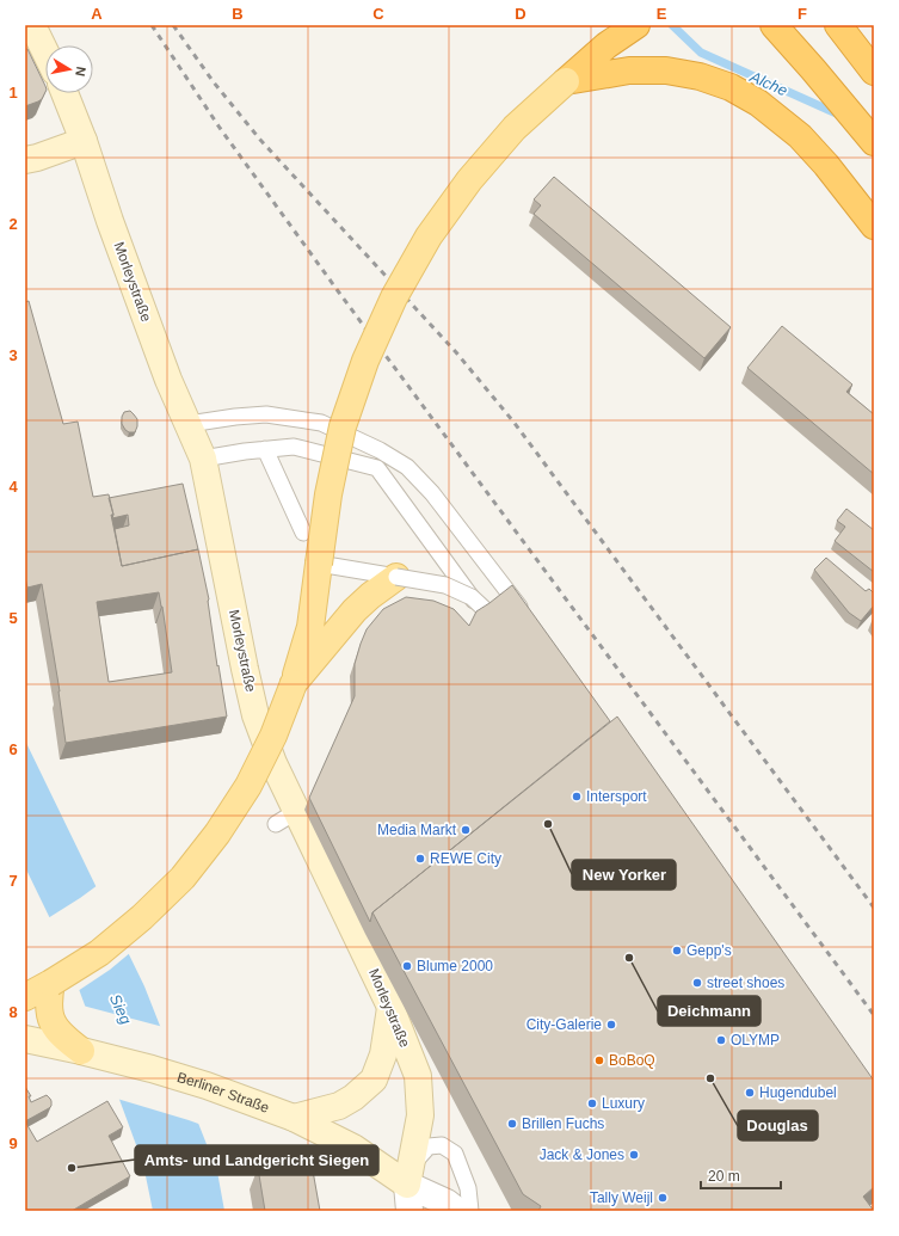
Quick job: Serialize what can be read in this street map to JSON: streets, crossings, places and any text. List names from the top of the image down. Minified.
{"streets":{"street":["Morleystraße","Berliner Straße"]},"crossings":[["Morleystraße","Berliner Straße"]],"water":["Alche","Sieg"],"places":["Intersport","New Yorker","Media Markt","REWE City","Gepp's","Deichmann","Blume 2000","street shoes","City-Galerie","OLYMP","BoBoQ","Douglas","Hugendubel","Luxury","Brillen Fuchs","Jack & Jones","Amts- und Landgericht Siegen","Tally Weijl"],"scale_bar":"20 m","north":"right","grid":{"columns":["A","B","C","D","E","F"],"rows":["1","2","3","4","5","6","7","8","9"]}}
